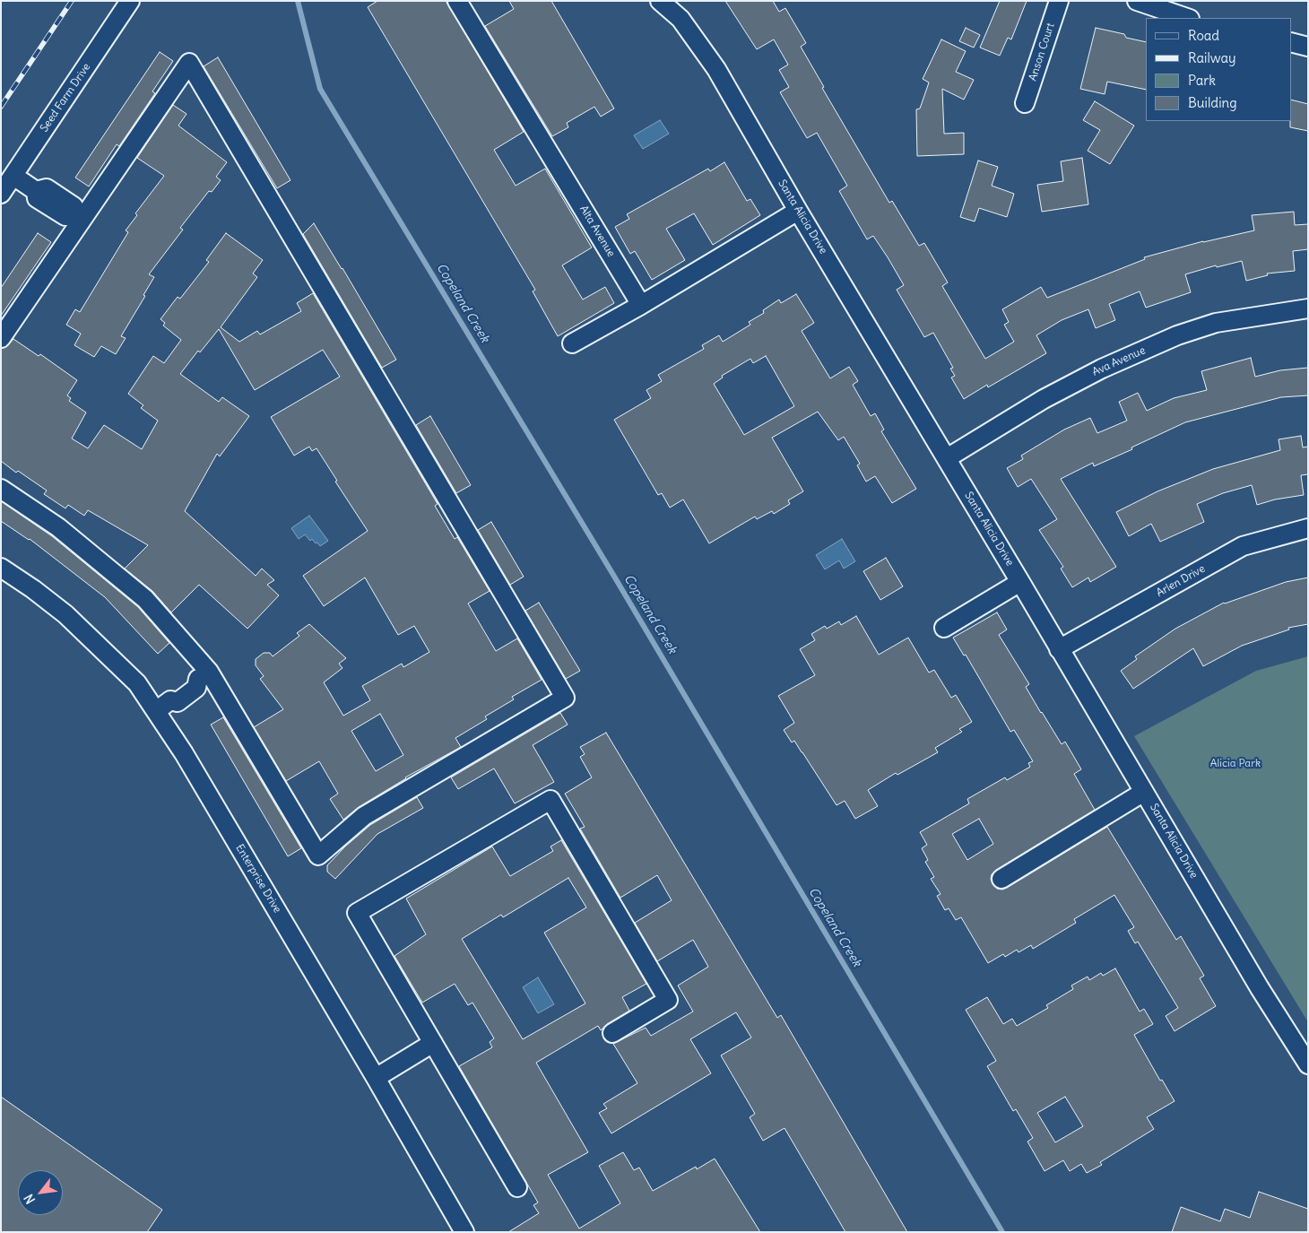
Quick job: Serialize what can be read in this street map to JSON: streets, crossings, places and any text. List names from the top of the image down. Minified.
{"streets":{"street":["Anson Court","Seed Farm Drive","Santa Alicia Drive","Alta Avenue","Ava Avenue","Arlen Drive","Enterprise Drive"]},"crossings":[["Santa Alicia Drive","Ava Avenue"],["Santa Alicia Drive","Arlen Drive"]],"water":["Copeland Creek"],"parks":["Alicia Park"],"legend":["Road","Railway","Park","Building"],"north":"bottom left"}
